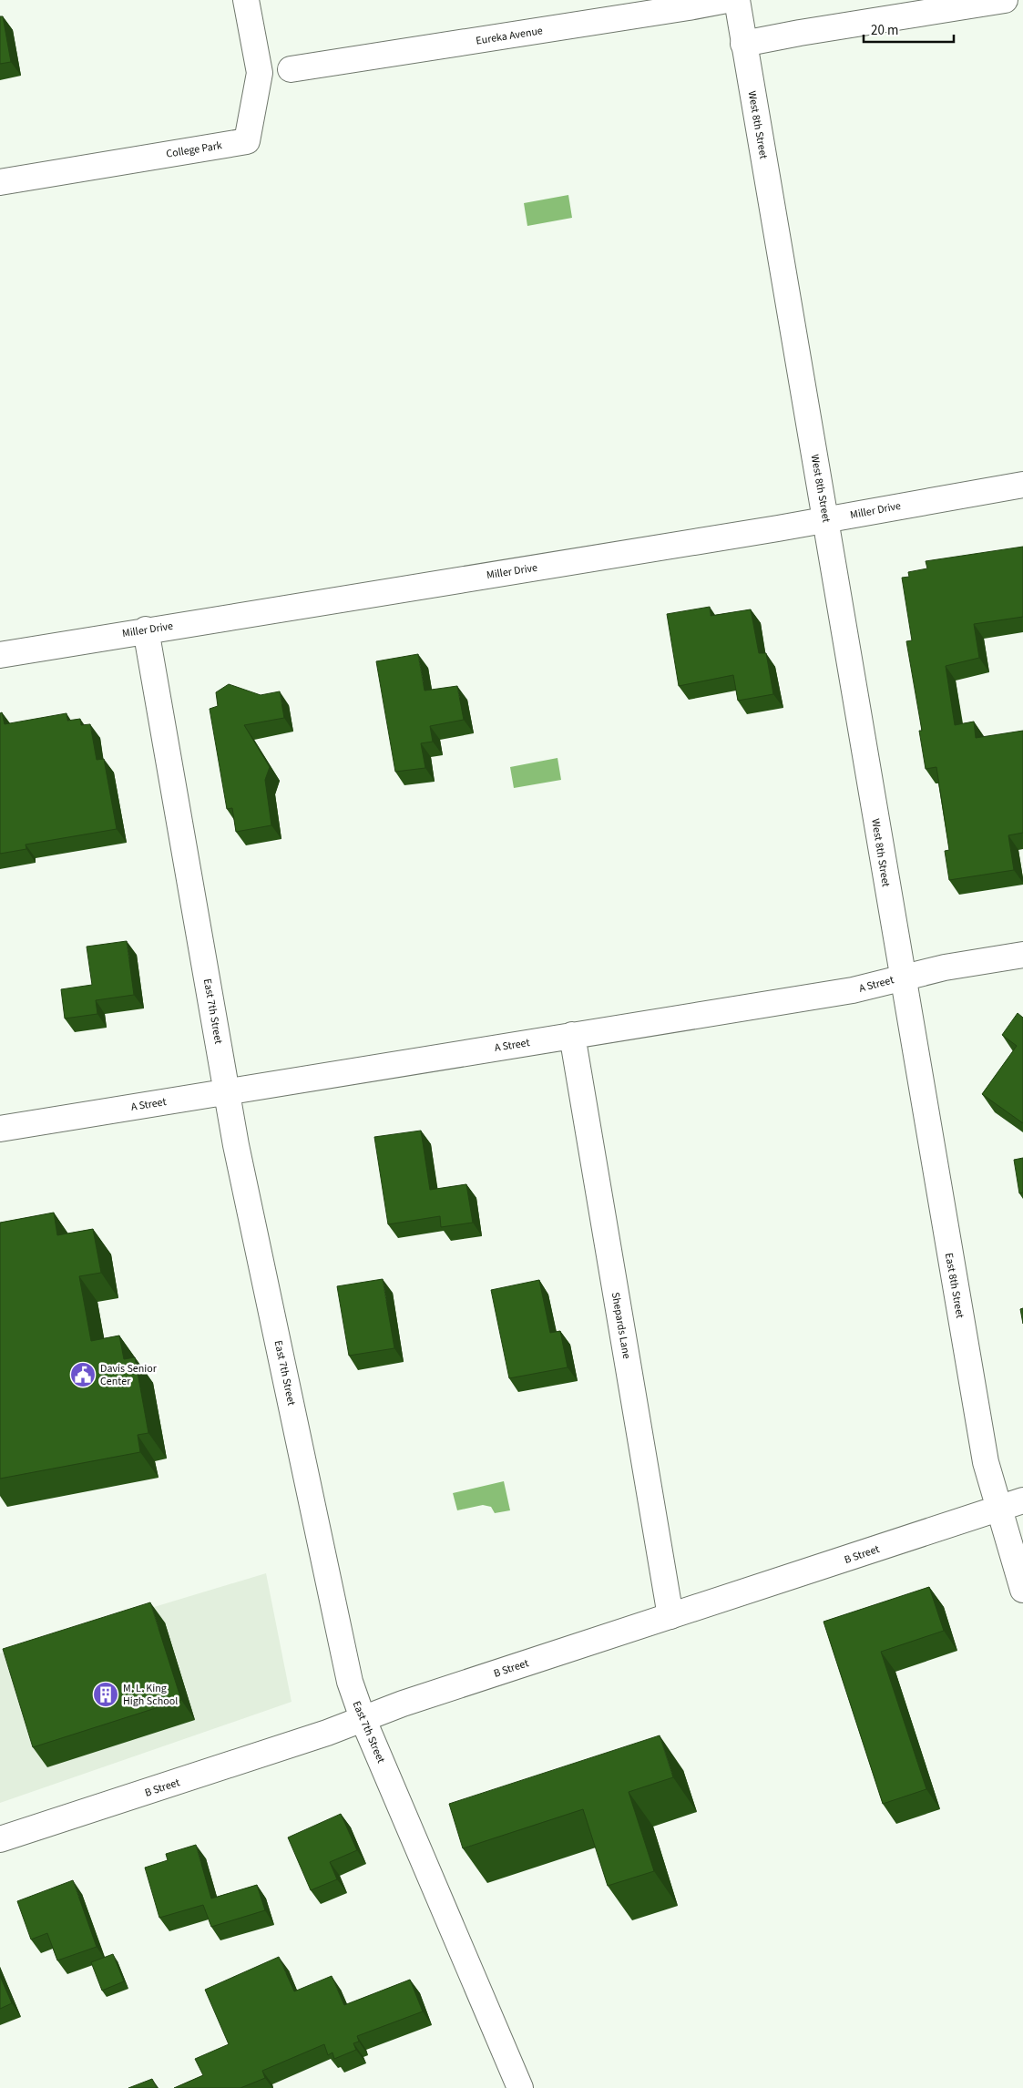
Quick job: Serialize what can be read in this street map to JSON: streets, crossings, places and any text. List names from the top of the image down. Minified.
{"streets":{"street":["Eureka Avenue","West 8th Street","College Park","Miller Drive","A Street","East 7th Street","East 8th Street","Shepards Lane","B Street"]},"crossings":[["West 8th Street","Miller Drive"],["West 8th Street","A Street"],["West 8th Street","East 8th Street"],["Miller Drive","East 7th Street"],["A Street","East 7th Street"],["A Street","East 8th Street"],["A Street","Shepards Lane"],["East 7th Street","B Street"],["East 8th Street","B Street"],["Shepards Lane","B Street"]],"places":{"public building":["Davis Senior Center"],"building":["M. L. King High School"]},"scale_bar":"20 m"}
